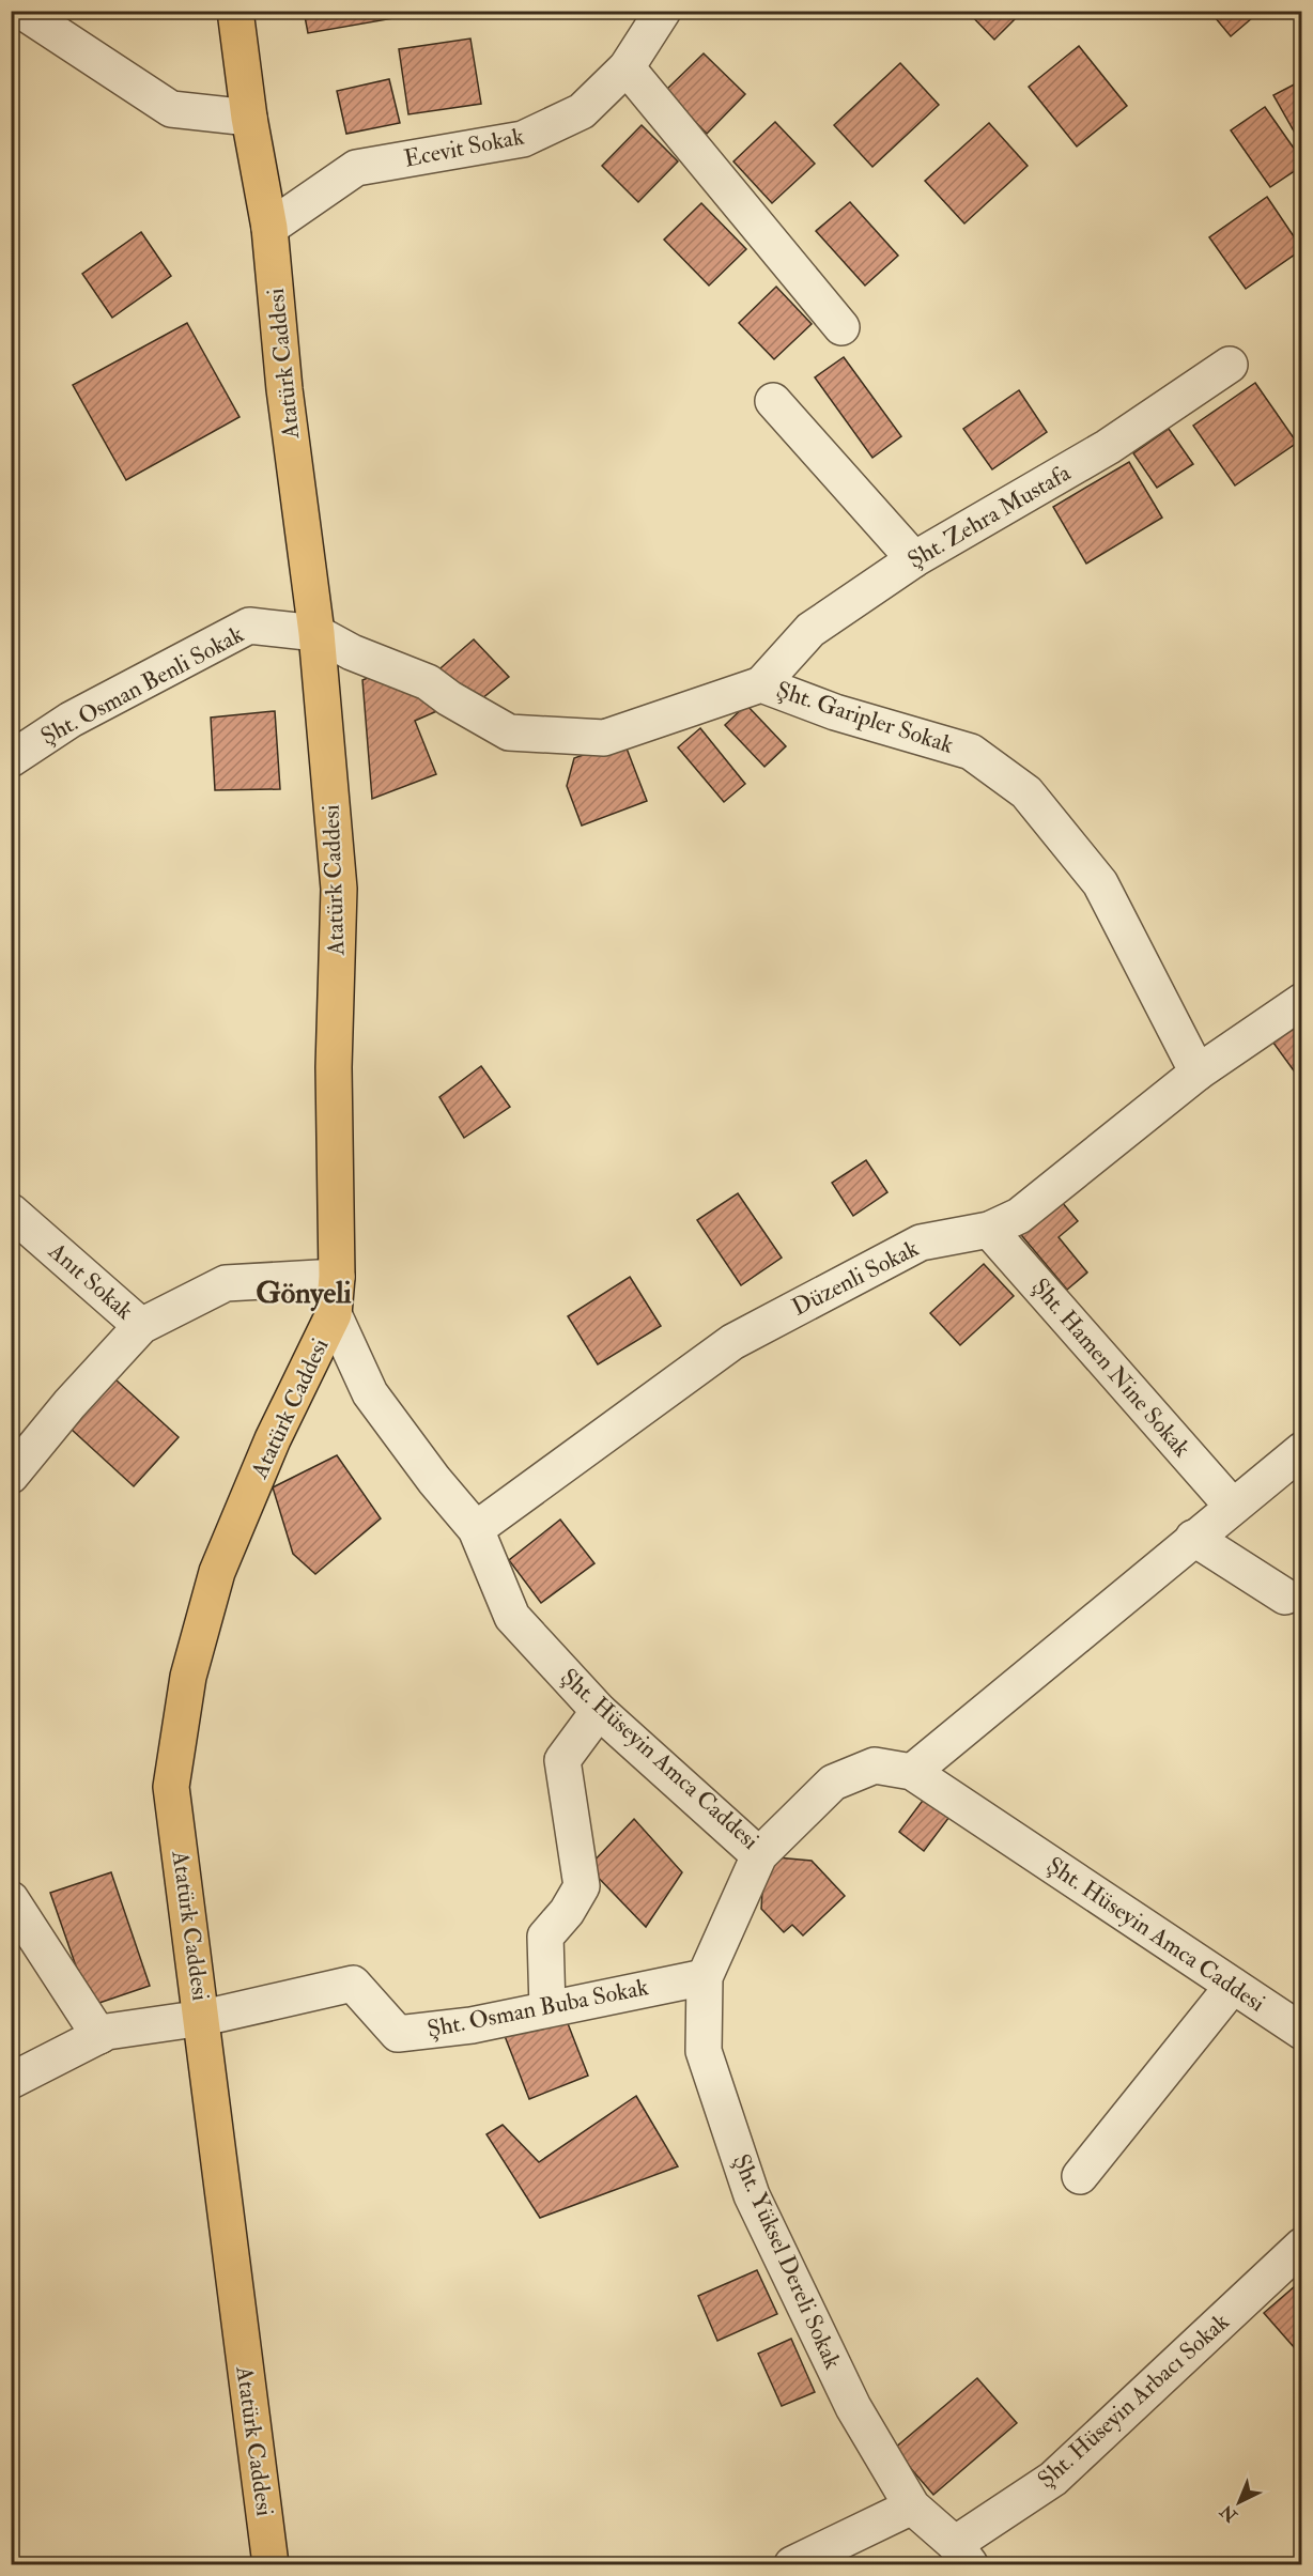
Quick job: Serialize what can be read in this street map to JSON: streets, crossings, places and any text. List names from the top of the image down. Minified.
{"streets":{"main road":["Atatürk Caddesi"],"street":["Ecevit Sokak","Şht. Zehra Mustafa","Şht. Osman Benli Sokak","Şht. Garipler Sokak","Düzenli Sokak","Anıt Sokak","Şht. Hamen Nine Sokak","Şht. Hüseyin Amca Caddesi","Şht. Osman Buba Sokak","Şht. Yüksel Dereli Sokak","Şht. Hüseyin Arbacı Sokak"]},"crossings":[["Ecevit Sokak","Atatürk Caddesi"],["Atatürk Caddesi","Şht. Osman Benli Sokak"],["Atatürk Caddesi","Şht. Garipler Sokak"],["Atatürk Caddesi","Şht. Hüseyin Amca Caddesi"],["Atatürk Caddesi","Şht. Osman Buba Sokak"],["Şht. Zehra Mustafa","Şht. Garipler Sokak"],["Şht. Osman Benli Sokak","Şht. Garipler Sokak"],["Şht. Garipler Sokak","Düzenli Sokak"],["Düzenli Sokak","Şht. Hamen Nine Sokak"],["Düzenli Sokak","Şht. Hüseyin Amca Caddesi"],["Şht. Hüseyin Amca Caddesi","Şht. Yüksel Dereli Sokak"],["Şht. Osman Buba Sokak","Şht. Yüksel Dereli Sokak"],["Şht. Yüksel Dereli Sokak","Şht. Hüseyin Arbacı Sokak"]],"districts":["Gönyeli"],"north":"bottom left"}
